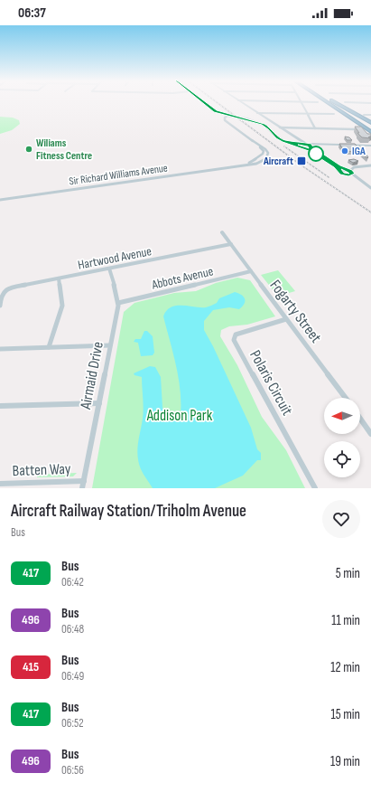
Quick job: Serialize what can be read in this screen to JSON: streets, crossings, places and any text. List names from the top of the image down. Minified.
{"streets":{"street":["Sir Richard Williams Avenue","Hartwood Avenue","Abbots Avenue","Fogarty Street","Airmaid Drive","Polaris Circuit","Batten Way"]},"crossings":[["Hartwood Avenue","Fogarty Street"],["Hartwood Avenue","Airmaid Drive"],["Abbots Avenue","Fogarty Street"],["Abbots Avenue","Airmaid Drive"],["Fogarty Street","Polaris Circuit"],["Airmaid Drive","Batten Way"]],"parks":["Addison Park"],"places":{"other":["Wiliams Fitness Centre","IGA"],"transit":["Aircraft"]},"lines":["bus line 417"],"north":"left","page":{"status":"06:37","heading":["Aircraft Railway Station/Triholm Avenue","Bus"],"list":[{"mark":"417","name":"Bus","note":"06:42","value":"5 min"},{"mark":"496","name":"Bus","note":"06:48","value":"11 min"},{"mark":"415","name":"Bus","note":"06:49","value":"12 min"},{"mark":"417","name":"Bus","note":"06:52","value":"15 min"},{"mark":"496","name":"Bus","note":"06:56","value":"19 min"}]}}
